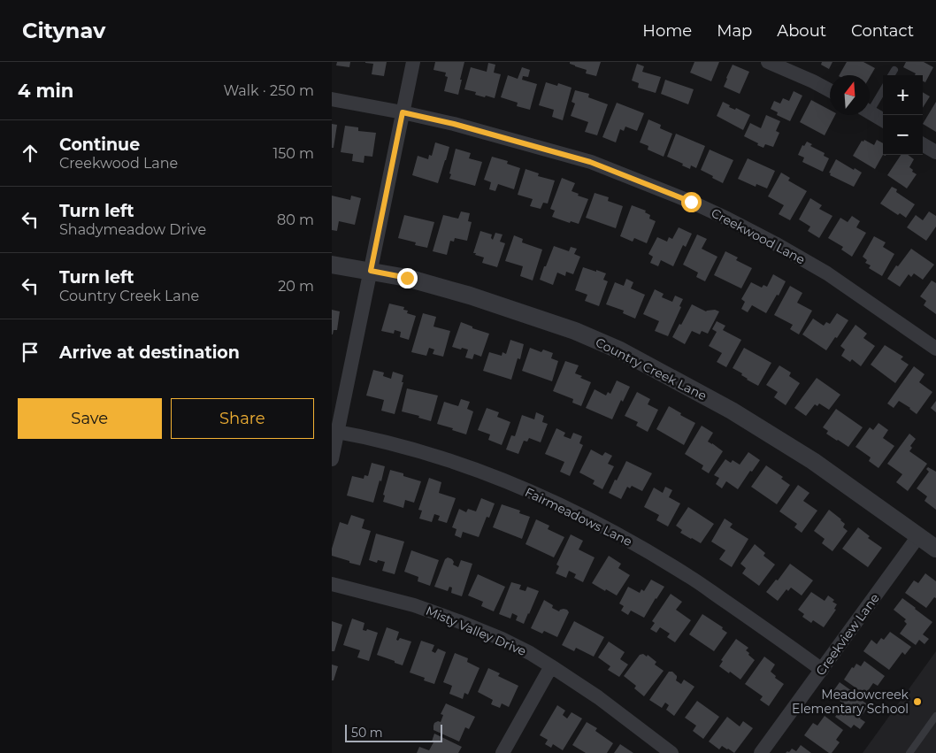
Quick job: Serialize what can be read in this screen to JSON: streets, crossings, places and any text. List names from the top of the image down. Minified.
{"streets":{"street":["Creekwood Lane","Country Creek Lane","Fairmeadows Lane","Misty Valley Drive","Creekview Lane"]},"crossings":[["Country Creek Lane","Creekview Lane"],["Fairmeadows Lane","Creekview Lane"]],"places":["Meadowcreek Elementary School"],"scale_bar":"50 m","north":"top","page":{"header":"Citynav","nav":["Home","Map","About","Contact"],"heading":["4 min","Walk · 250 m"],"map_buttons":["+","−"],"list":[["Continue","Creekwood Lane","150 m"],["Turn left","Shadymeadow Drive","80 m"],["Turn left","Country Creek Lane","20 m"],"Arrive at destination"],"buttons":["Save","Share"],"scale":"50 m"}}
